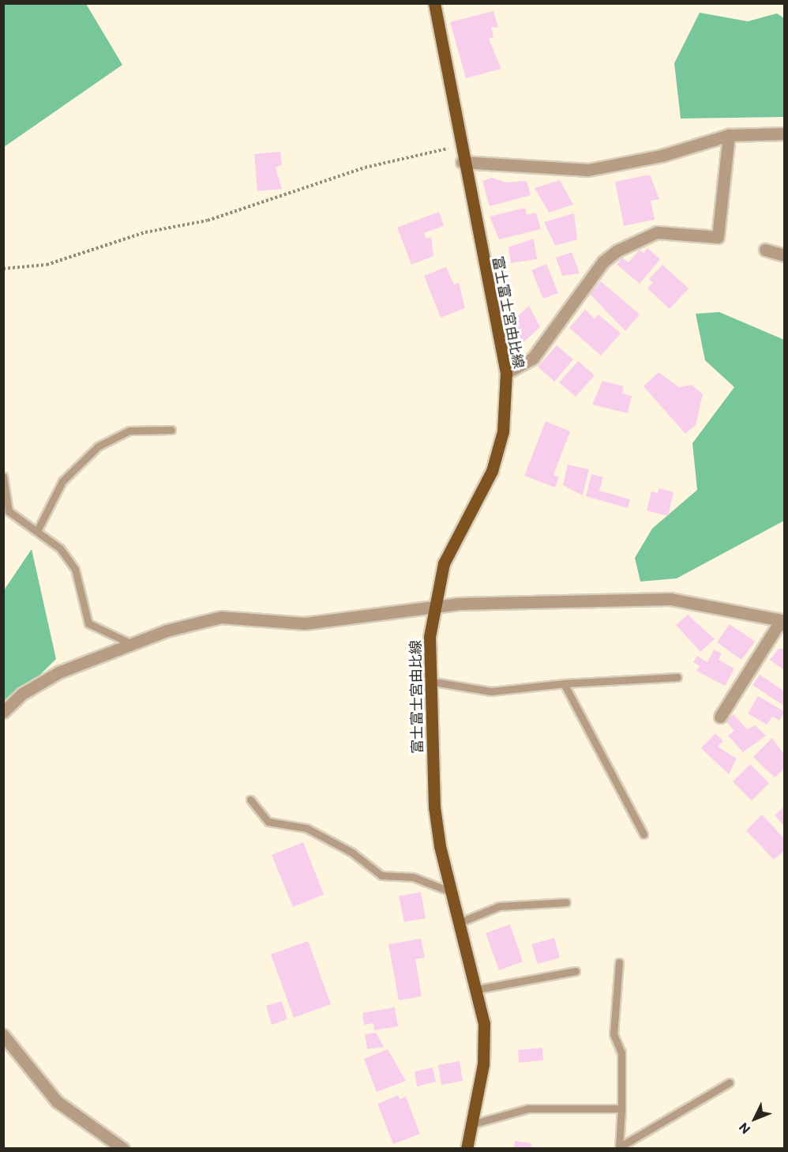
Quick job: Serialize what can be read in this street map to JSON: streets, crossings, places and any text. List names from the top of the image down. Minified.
{"streets":{"main road":["富士富士宮由比線"]},"north":"bottom left"}
